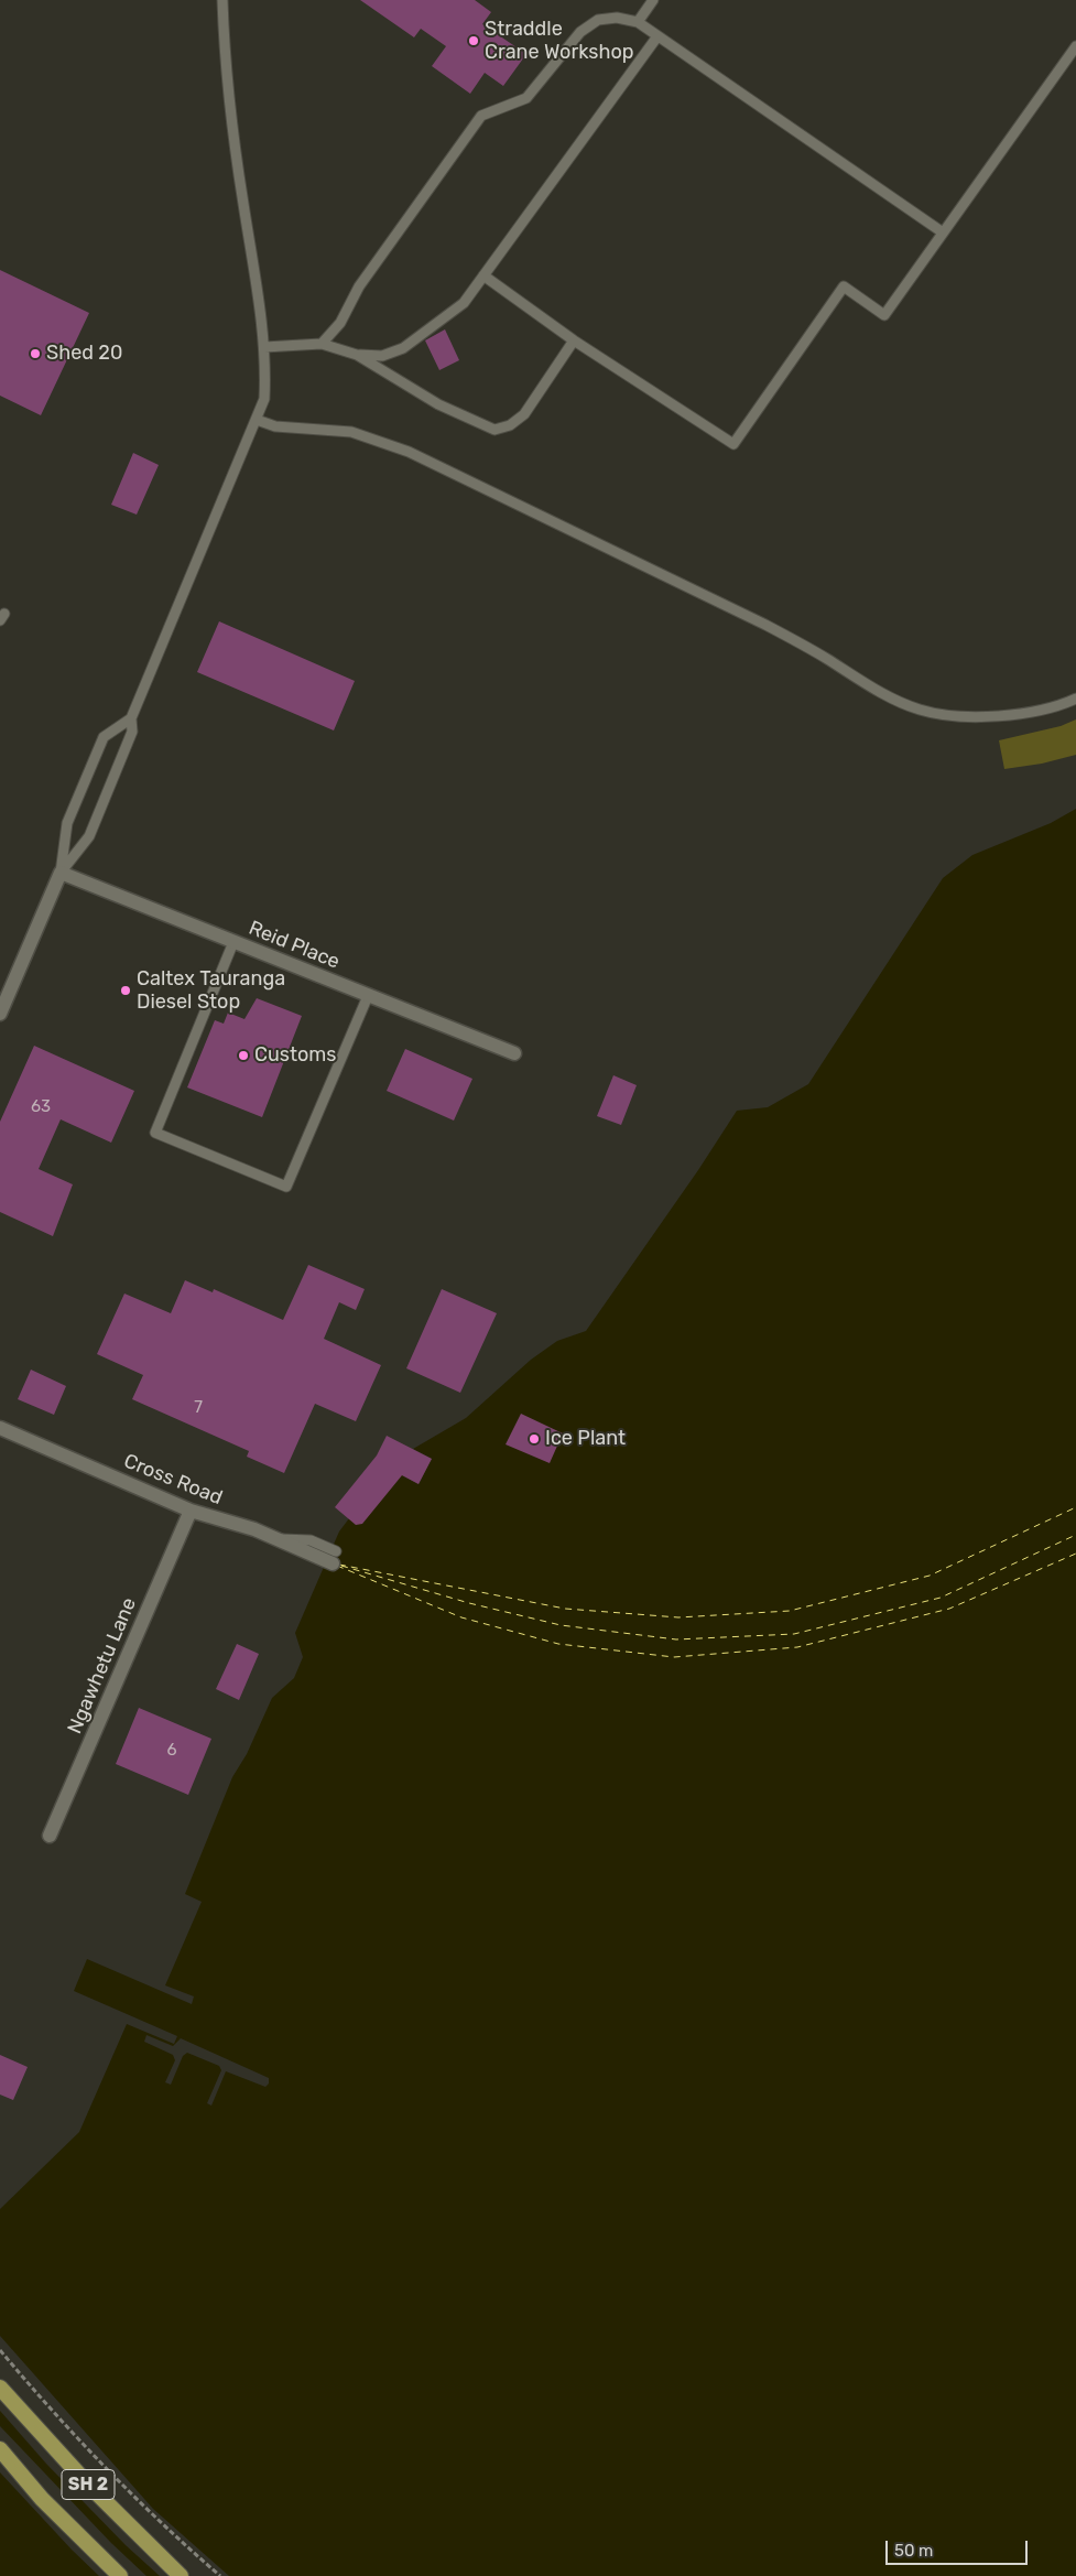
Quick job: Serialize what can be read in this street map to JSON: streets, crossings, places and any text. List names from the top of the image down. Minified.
{"streets":{"highway":["SH 2"],"street":["Reid Place","Cross Road","Ngawhetu Lane"]},"crossings":[["Cross Road","Ngawhetu Lane"]],"places":["Straddle Crane Workshop","Shed 20","Caltex Tauranga Diesel Stop","Customs","Ice Plant"],"house_numbers":["63","7","6"],"scale_bar":"50 m"}
